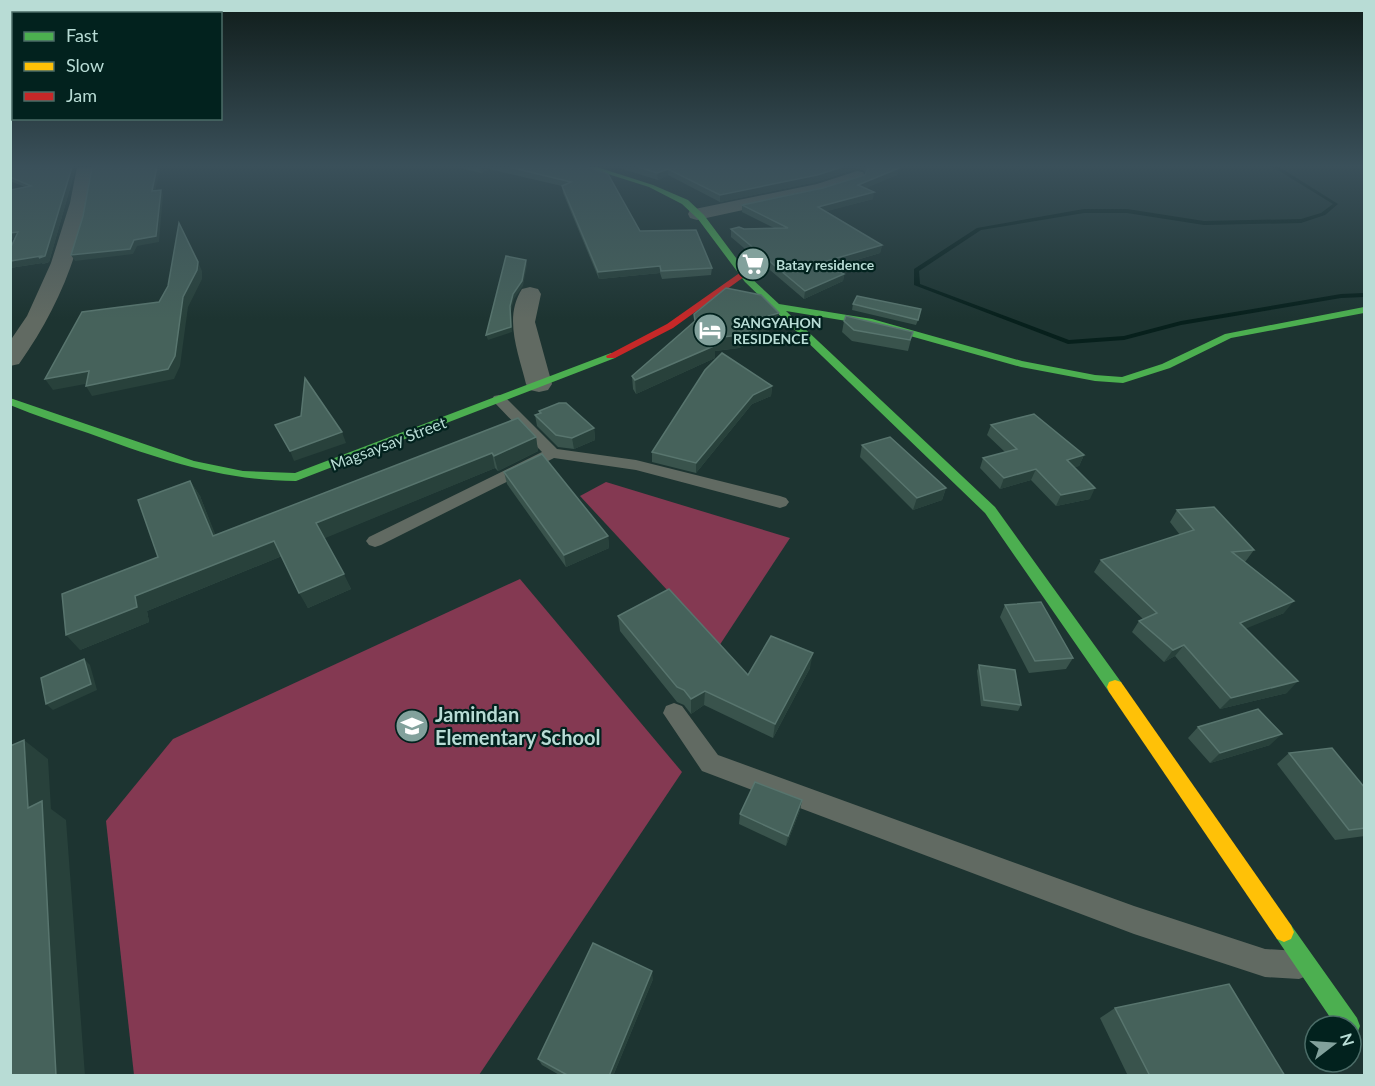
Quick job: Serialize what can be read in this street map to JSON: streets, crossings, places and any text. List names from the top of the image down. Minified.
{"streets":{"street":["Magsaysay Street"]},"places":{"supermarket":["Batay residence"],"hotel":["SANGYAHON RESIDENCE"],"school or university":["Jamindan Elementary School"]},"legend":["Fast","Slow","Jam"],"north":"right"}
